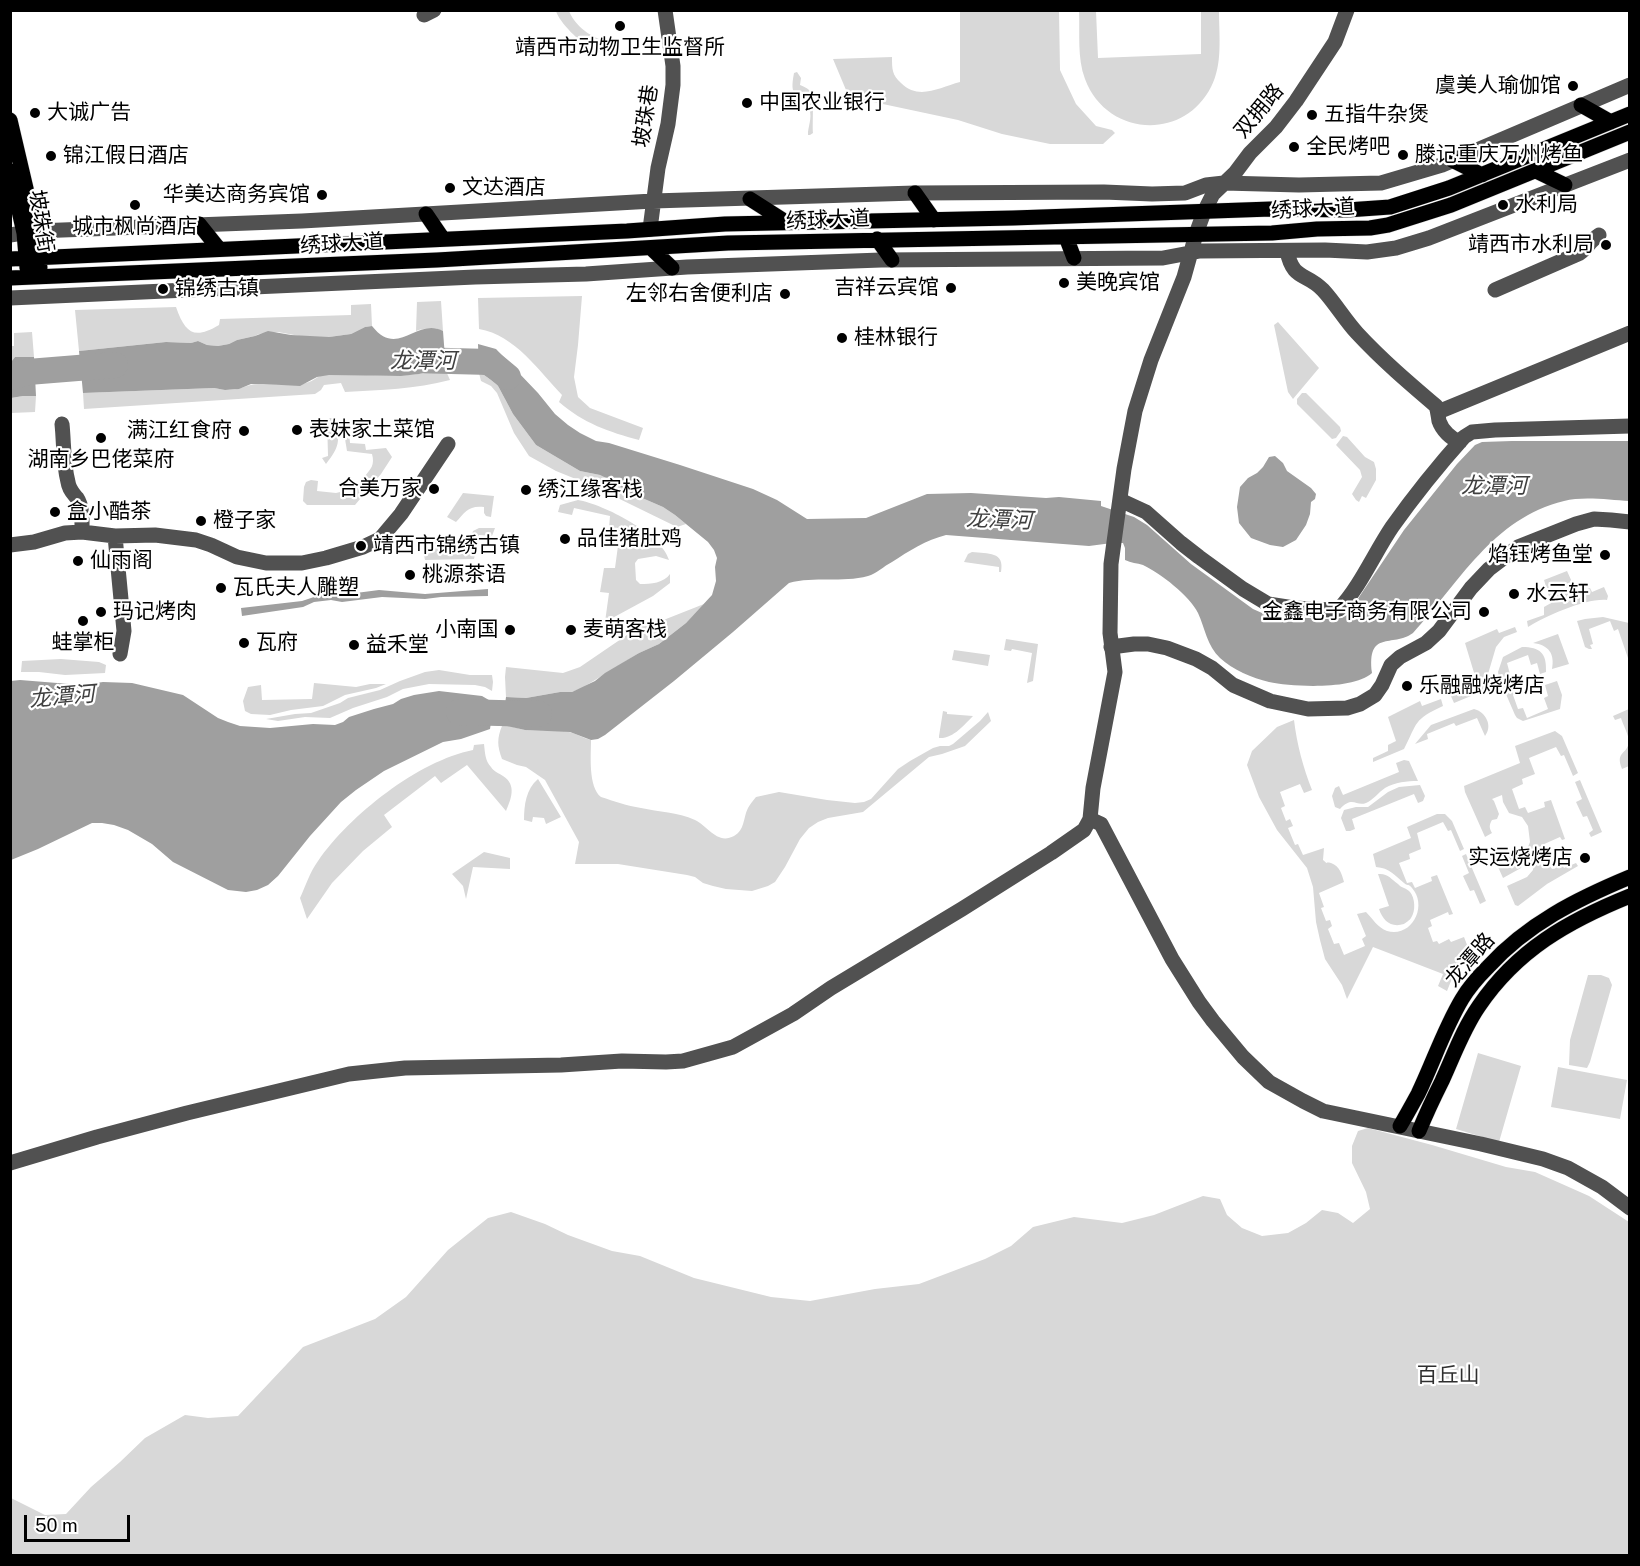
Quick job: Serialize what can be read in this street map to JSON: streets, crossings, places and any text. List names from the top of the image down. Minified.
{"streets":{"main road":["绣球大道","坡珠街","龙潭路"],"street":["双拥路","坡珠巷"]},"crossings":[["双拥路","绣球大道"],["坡珠巷","绣球大道"],["绣球大道","坡珠街"]],"water":["龙潭河"],"parks":["百丘山"],"places":["靖西市动物卫生监督所","虞美人瑜伽馆","中国农业银行","大诚广告","五指牛杂煲","全民烤吧","滕记重庆万州烤鱼","锦江假日酒店","文达酒店","华美达商务宾馆","城市枫尚酒店","水利局","靖西市水利局","美晚宾馆","吉祥云宾馆","锦绣古镇","左邻右舍便利店","桂林银行","表妹家土菜馆","满江红食府","湖南乡巴佬菜府","合美万家","绣江缘客栈","盒小酷茶","橙子家","品佳猪肚鸡","靖西市锦绣古镇","焰钰烤鱼堂","仙雨阁","桃源茶语","瓦氏夫人雕塑","水云轩","玛记烤肉","金鑫电子商务有限公司","蛙掌柜","小南国","麦萌客栈","瓦府","益禾堂","乐融融烧烤店","实运烧烤店"],"scale_bar":"50 m"}
